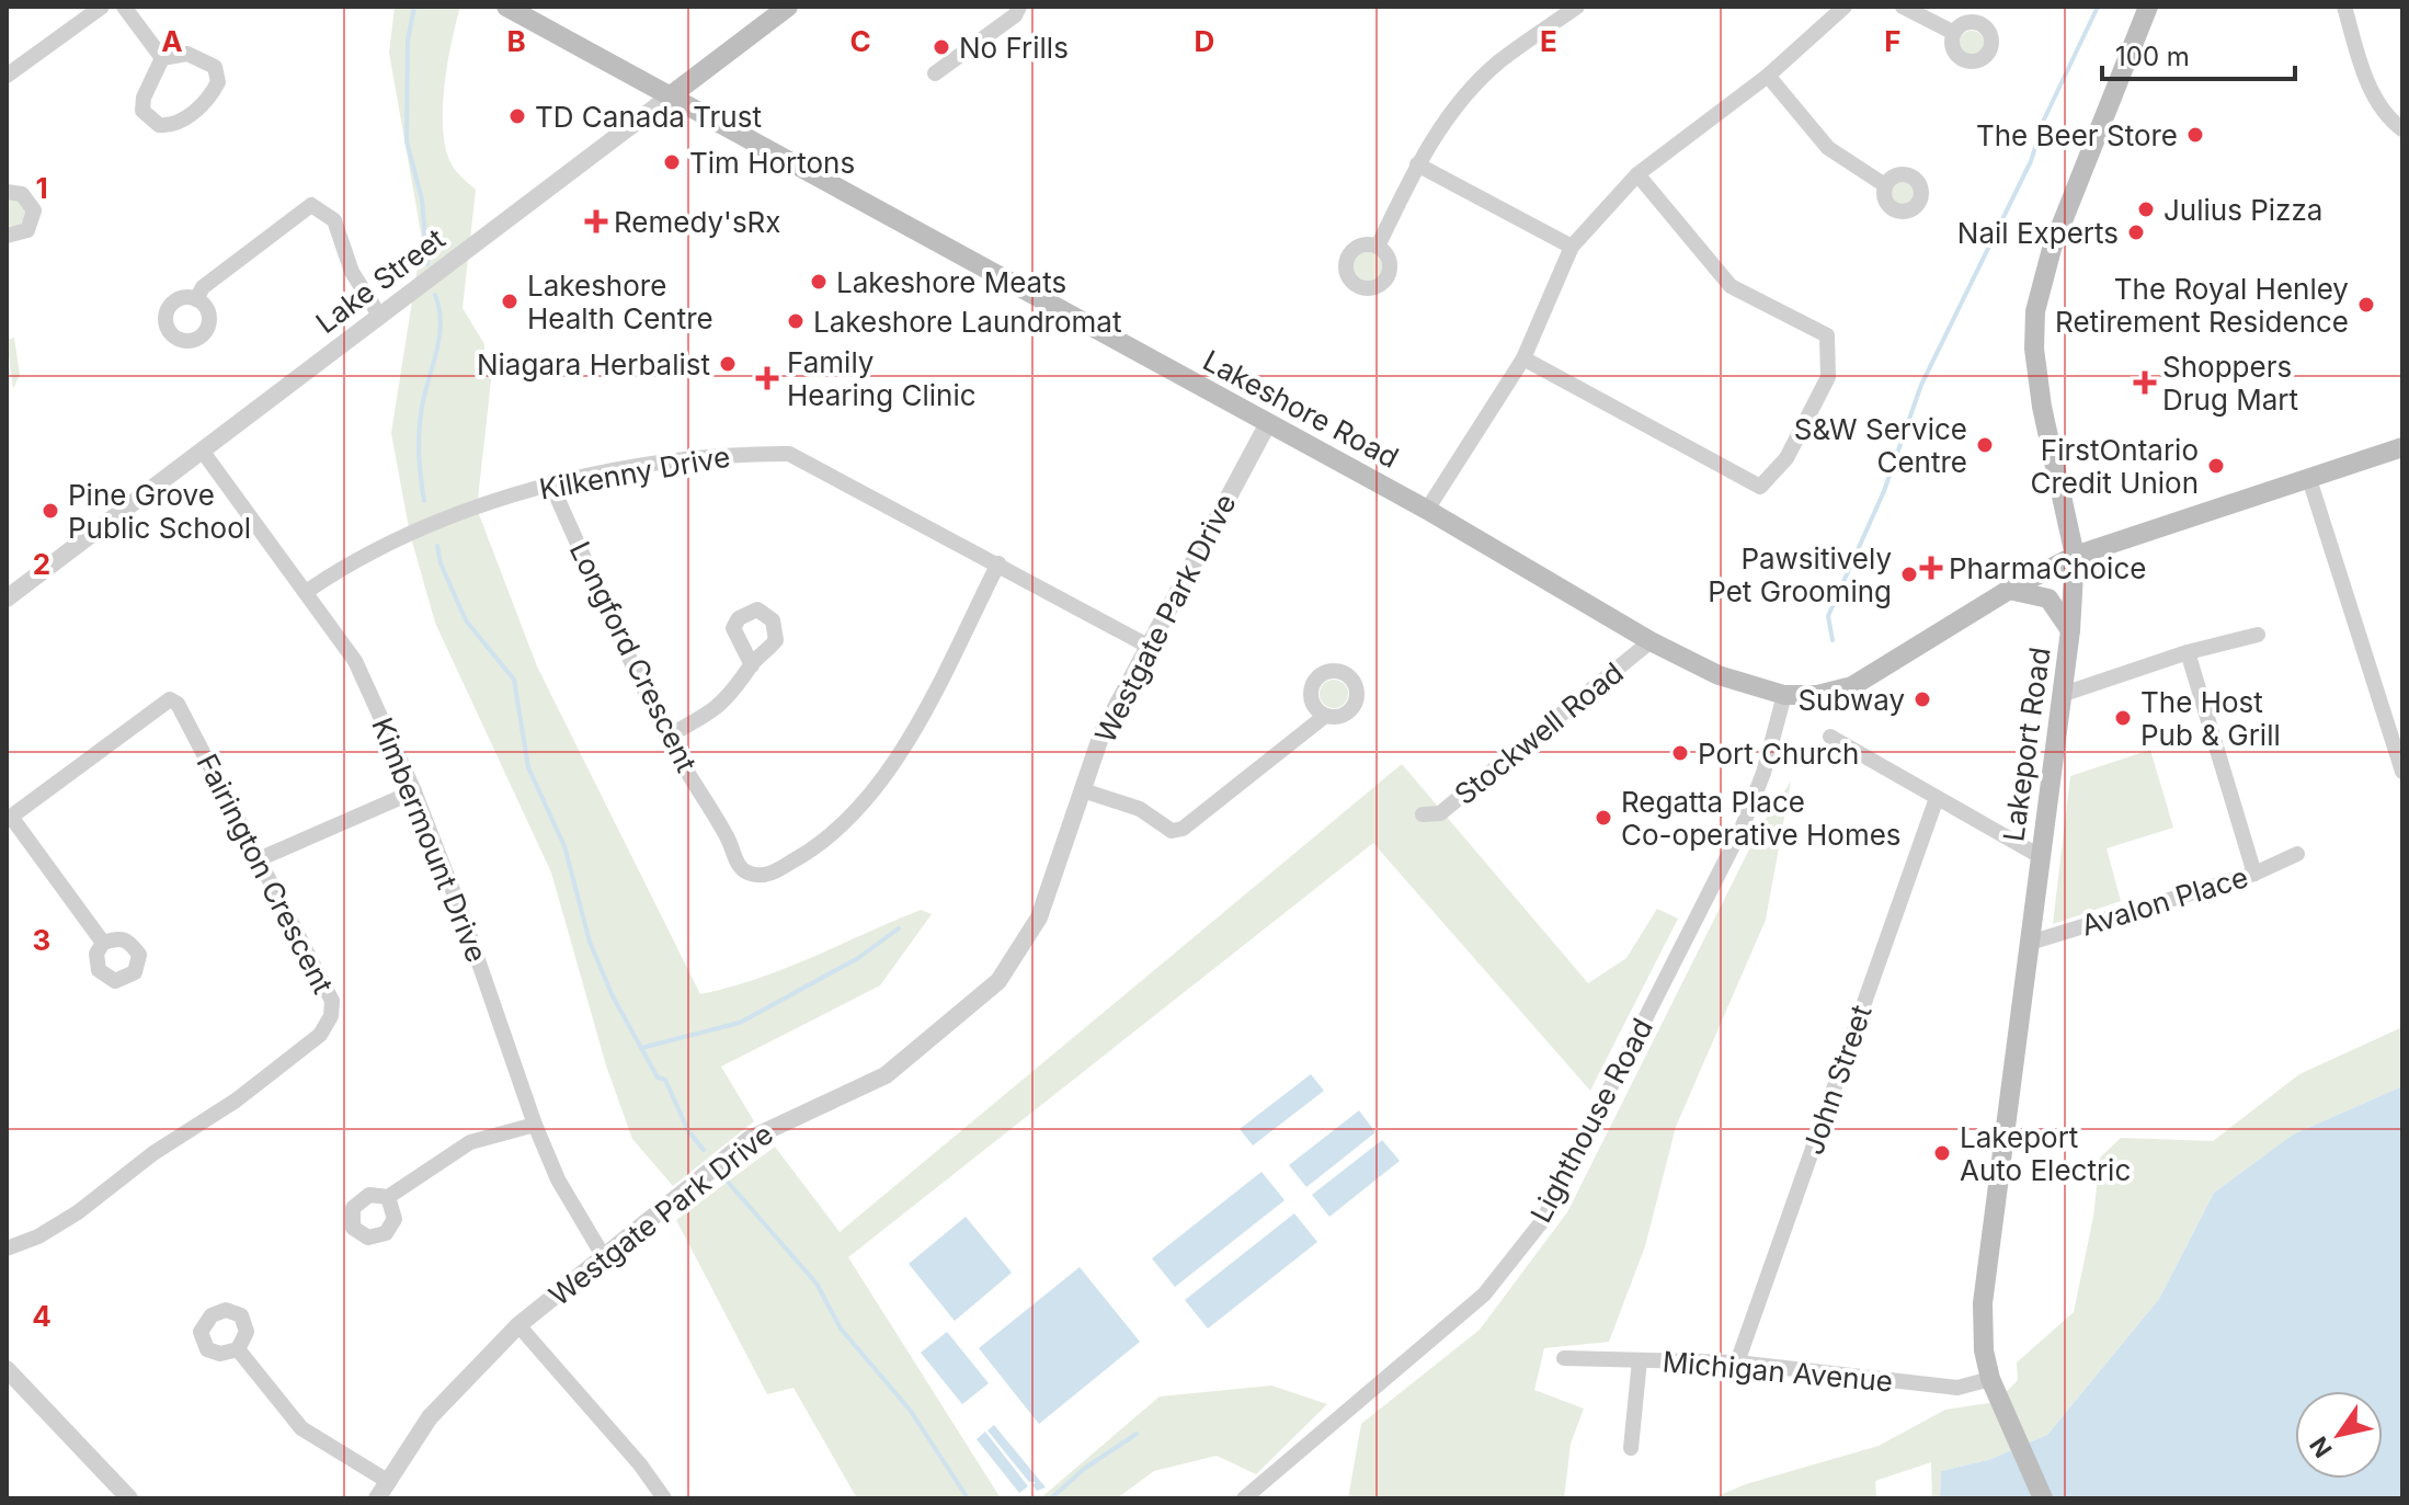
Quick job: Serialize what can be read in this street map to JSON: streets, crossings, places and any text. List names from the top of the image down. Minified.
{"streets":{"main road":["Lake Street","Lakeshore Road","Lakeport Road"],"street":["Kilkenny Drive","Westgate Park Drive","Longford Crescent","Stockwell Road","Kimbermount Drive","Fairington Crescent","Avalon Place","John Street","Lighthouse Road","Michigan Avenue"]},"crossings":[["Lake Street","Lakeshore Road"],["Lake Street","Kimbermount Drive"],["Lakeshore Road","Westgate Park Drive"],["Lakeshore Road","Stockwell Road"],["Lakeshore Road","Lakeport Road"],["Lakeshore Road","Lighthouse Road"],["Kilkenny Drive","Westgate Park Drive"],["Kilkenny Drive","Longford Crescent"],["Kilkenny Drive","Kimbermount Drive"],["Westgate Park Drive","Kimbermount Drive"],["Lakeport Road","Avalon Place"],["Lakeport Road","Michigan Avenue"],["John Street","Michigan Avenue"]],"places":{"other":["No Frills","TD Canada Trust","The Beer Store","Tim Hortons","Julius Pizza","Nail Experts","Lakeshore Meats","Lakeshore Health Centre","The Royal Henley Retirement Residence","Lakeshore Laundromat","Niagara Herbalist","S&W Service Centre","FirstOntario Credit Union","Pine Grove Public School","Pawsitively Pet Grooming","Subway","The Host Pub & Grill","Port Church","Regatta Place Co-operative Homes","Lakeport Auto Electric"],"health":["Remedy'sRx","Family Hearing Clinic","Shoppers Drug Mart","PharmaChoice"]},"scale_bar":"100 m","north":"bottom left","grid":{"columns":["A","B","C","D","E","F"],"rows":["1","2","3","4"]}}
